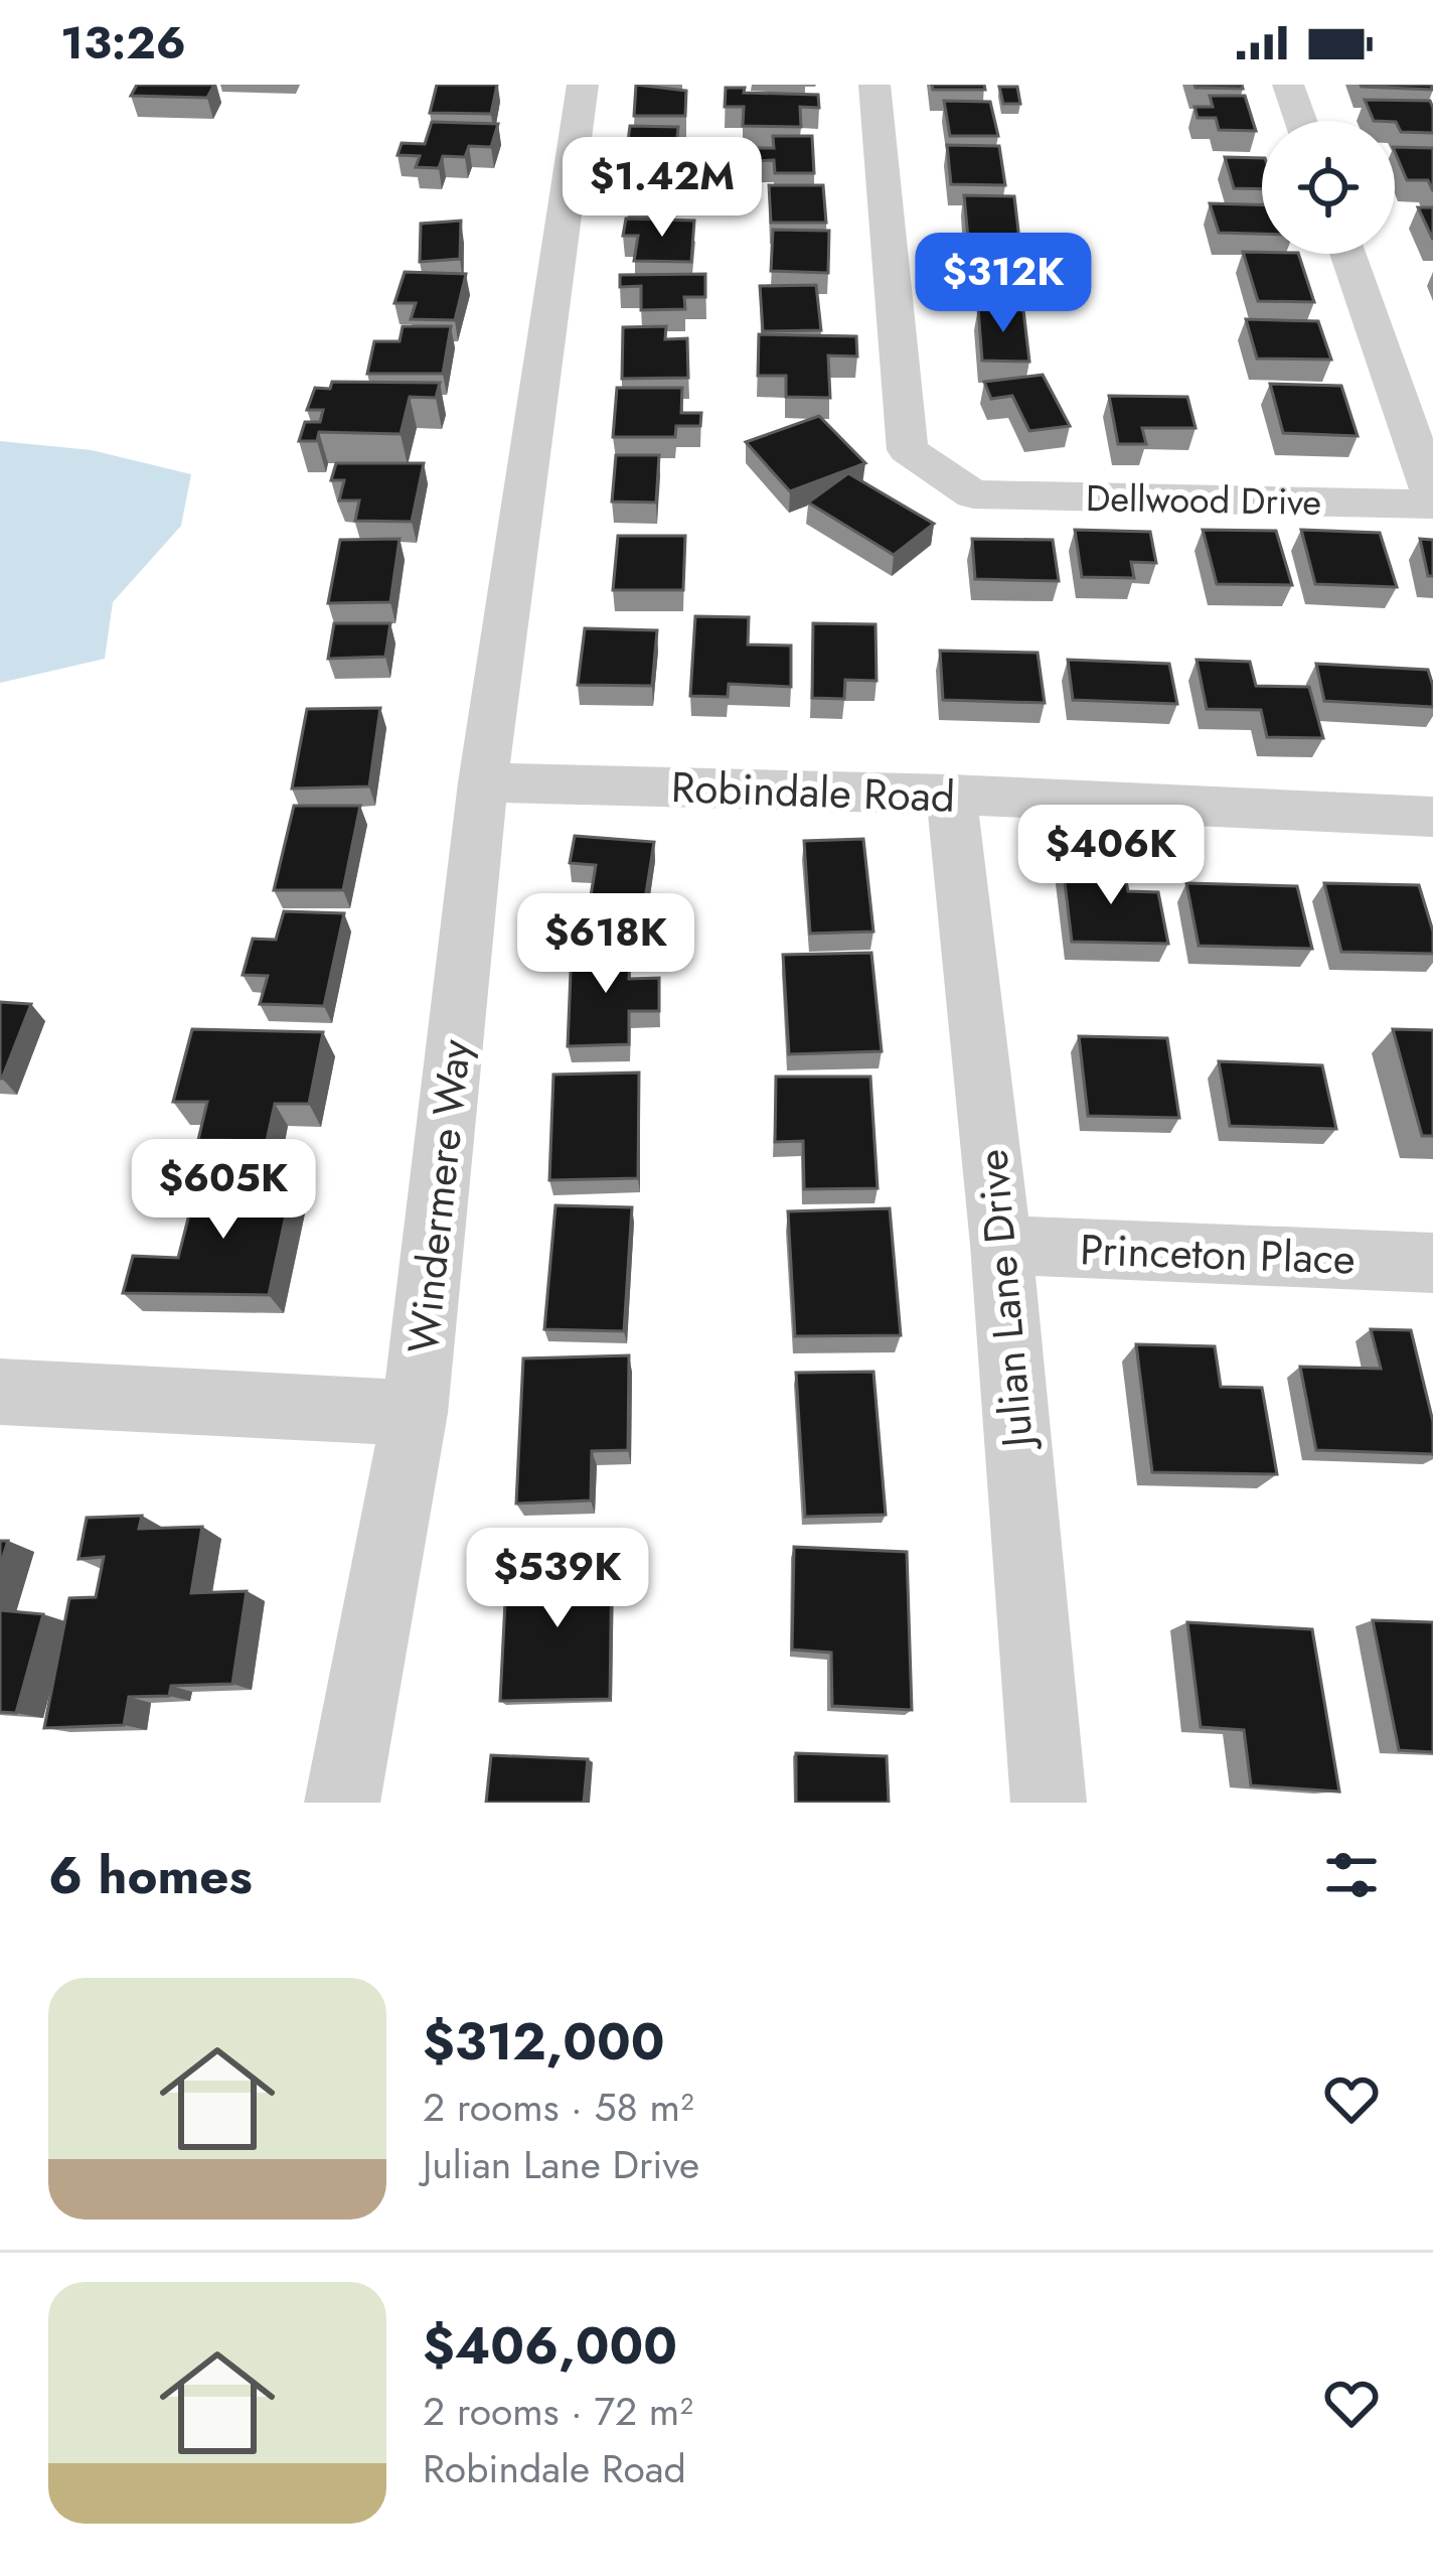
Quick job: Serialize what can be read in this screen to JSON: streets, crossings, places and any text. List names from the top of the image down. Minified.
{"streets":{"street":["Dellwood Drive","Robindale Road","Windermere Way","Princeton Place","Julian Lane Drive"]},"crossings":[["Robindale Road","Windermere Way"],["Robindale Road","Julian Lane Drive"],["Princeton Place","Julian Lane Drive"]],"page":{"status":"13:26","price":["$1.42M","$312K","$406K","$618K","$605K","$539K"],"heading":"6 homes","list":[{"name":"$312,000","note":"2 rooms · 58 m² · Julian Lane Drive"},{"name":"$406,000","note":"2 rooms · 72 m² · Robindale Road"}]}}
